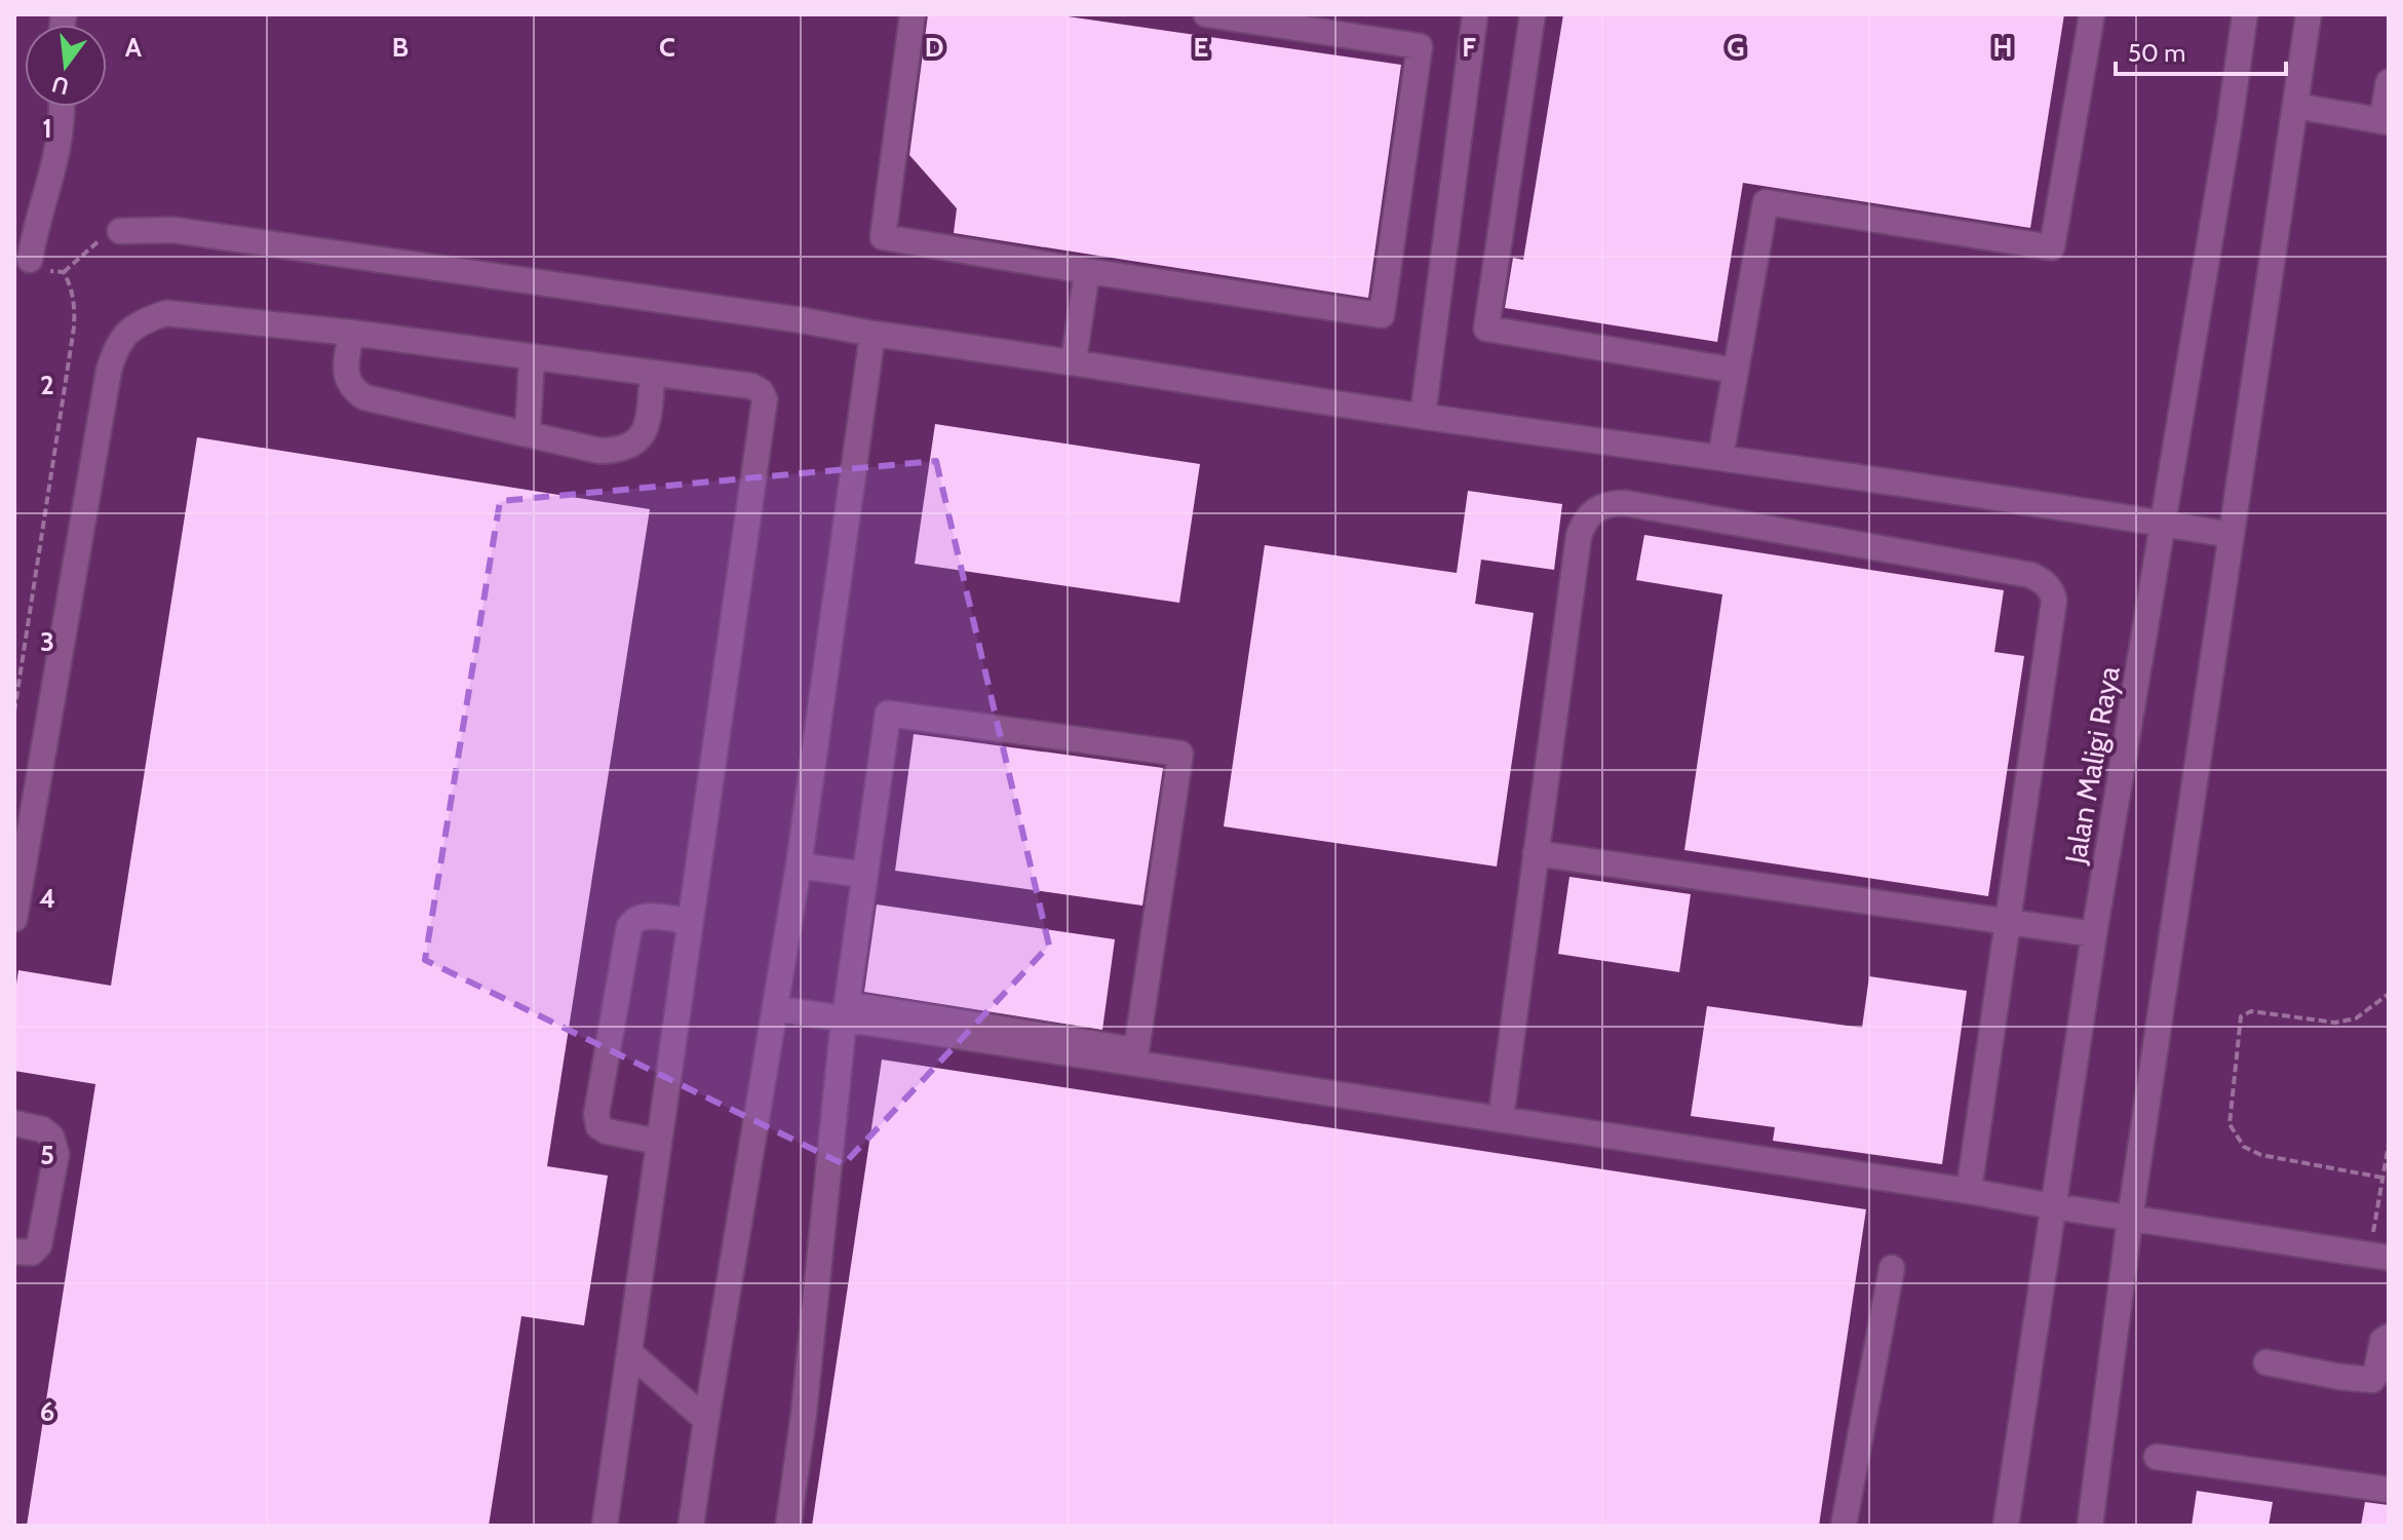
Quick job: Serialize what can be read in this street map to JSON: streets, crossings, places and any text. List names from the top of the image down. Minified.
{"streets":{"street":["Jalan Maligi Raya"]},"scale_bar":"50 m","north":"bottom","grid":{"columns":["A","B","C","D","E","F","G","H"],"rows":["1","2","3","4","5","6"]}}
